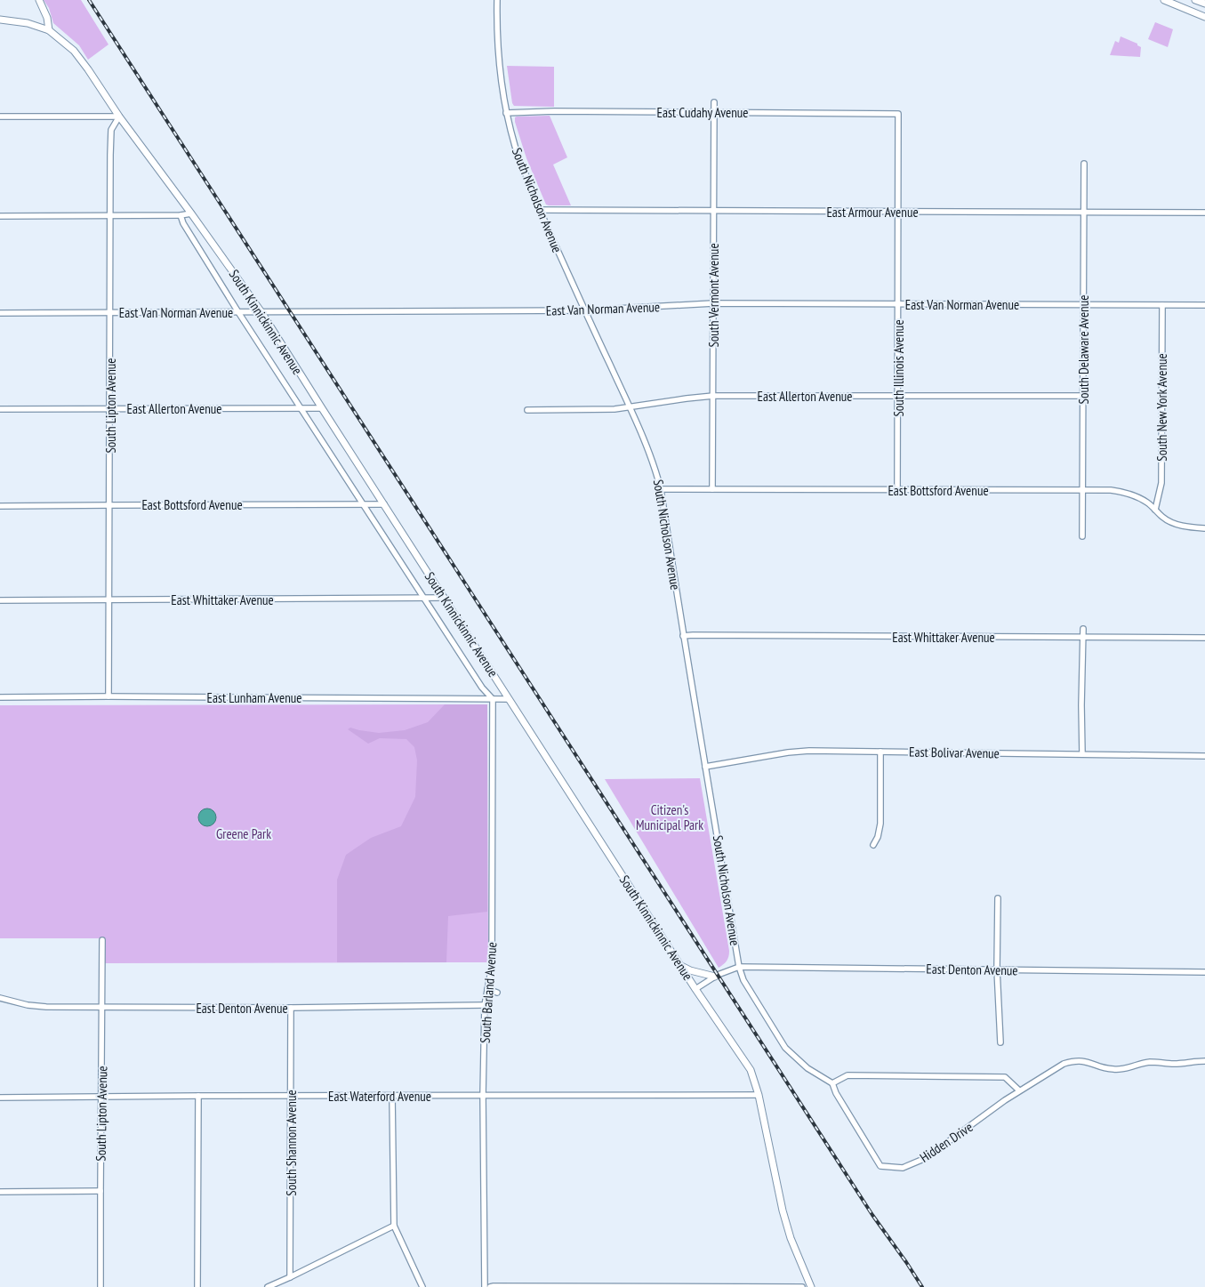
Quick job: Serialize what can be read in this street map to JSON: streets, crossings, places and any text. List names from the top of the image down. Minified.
{"streets":{"street":["East Cudahy Avenue","South Nicholson Avenue","East Armour Avenue","South Vermont Avenue","East Van Norman Avenue","South Kinnickinnic Avenue","South Delaware Avenue","South Illinois Avenue","East Allerton Avenue","South Lipton Avenue","South New York Avenue","East Bottsford Avenue","East Whittaker Avenue","East Lunham Avenue","East Bolivar Avenue","East Denton Avenue","South Barland Avenue","East Waterford Avenue","Hidden Drive","South Shannon Avenue"]},"crossings":[["East Cudahy Avenue","South Nicholson Avenue"],["East Cudahy Avenue","South Vermont Avenue"],["East Cudahy Avenue","South Illinois Avenue"],["South Nicholson Avenue","East Armour Avenue"],["South Nicholson Avenue","East Van Norman Avenue"],["South Nicholson Avenue","East Allerton Avenue"],["South Nicholson Avenue","East Bottsford Avenue"],["South Nicholson Avenue","East Whittaker Avenue"],["South Nicholson Avenue","East Bolivar Avenue"],["South Nicholson Avenue","East Denton Avenue"],["East Armour Avenue","South Vermont Avenue"],["East Armour Avenue","South Delaware Avenue"],["East Armour Avenue","South Illinois Avenue"],["South Vermont Avenue","East Van Norman Avenue"],["South Vermont Avenue","East Allerton Avenue"],["South Vermont Avenue","East Bottsford Avenue"],["East Van Norman Avenue","South Kinnickinnic Avenue"],["East Van Norman Avenue","South Delaware Avenue"],["East Van Norman Avenue","South Illinois Avenue"],["East Van Norman Avenue","South Lipton Avenue"],["East Van Norman Avenue","South New York Avenue"],["South Kinnickinnic Avenue","East Allerton Avenue"],["South Kinnickinnic Avenue","South Lipton Avenue"],["South Kinnickinnic Avenue","East Bottsford Avenue"],["South Kinnickinnic Avenue","East Whittaker Avenue"],["South Kinnickinnic Avenue","East Lunham Avenue"],["South Kinnickinnic Avenue","South Barland Avenue"],["South Kinnickinnic Avenue","East Waterford Avenue"],["South Delaware Avenue","East Allerton Avenue"],["South Delaware Avenue","East Bottsford Avenue"],["South Illinois Avenue","East Allerton Avenue"],["South Illinois Avenue","East Bottsford Avenue"],["East Allerton Avenue","South Lipton Avenue"],["South Lipton Avenue","East Bottsford Avenue"],["South Lipton Avenue","East Whittaker Avenue"],["South Lipton Avenue","East Lunham Avenue"],["South Lipton Avenue","East Denton Avenue"],["South Lipton Avenue","East Waterford Avenue"],["South New York Avenue","East Bottsford Avenue"],["East Lunham Avenue","South Barland Avenue"],["East Denton Avenue","South Barland Avenue"],["East Denton Avenue","South Shannon Avenue"],["South Barland Avenue","East Waterford Avenue"],["East Waterford Avenue","South Shannon Avenue"]],"parks":["Citizen's Municipal Park","Greene Park"]}
